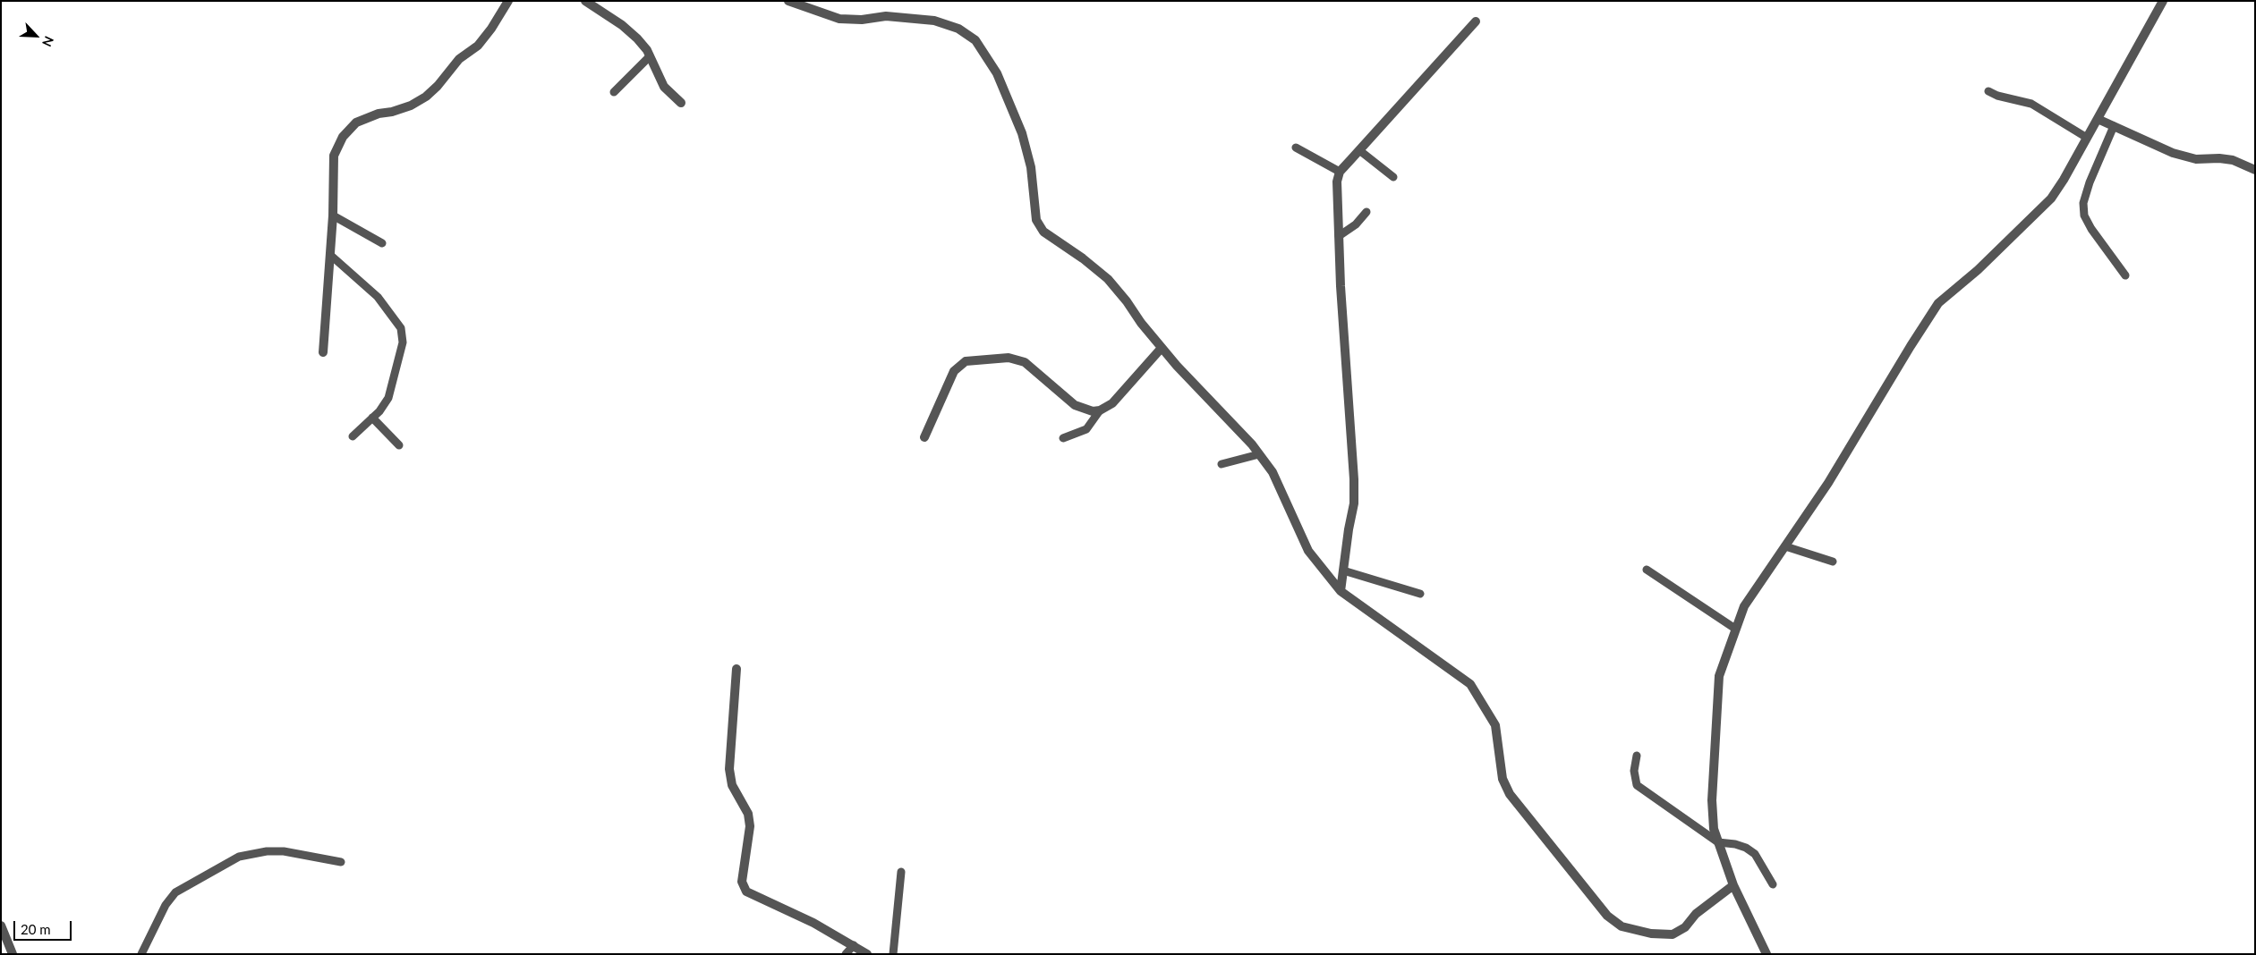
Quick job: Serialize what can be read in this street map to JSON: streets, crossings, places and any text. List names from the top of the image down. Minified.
{"scale_bar":"20 m","north":"bottom right"}
